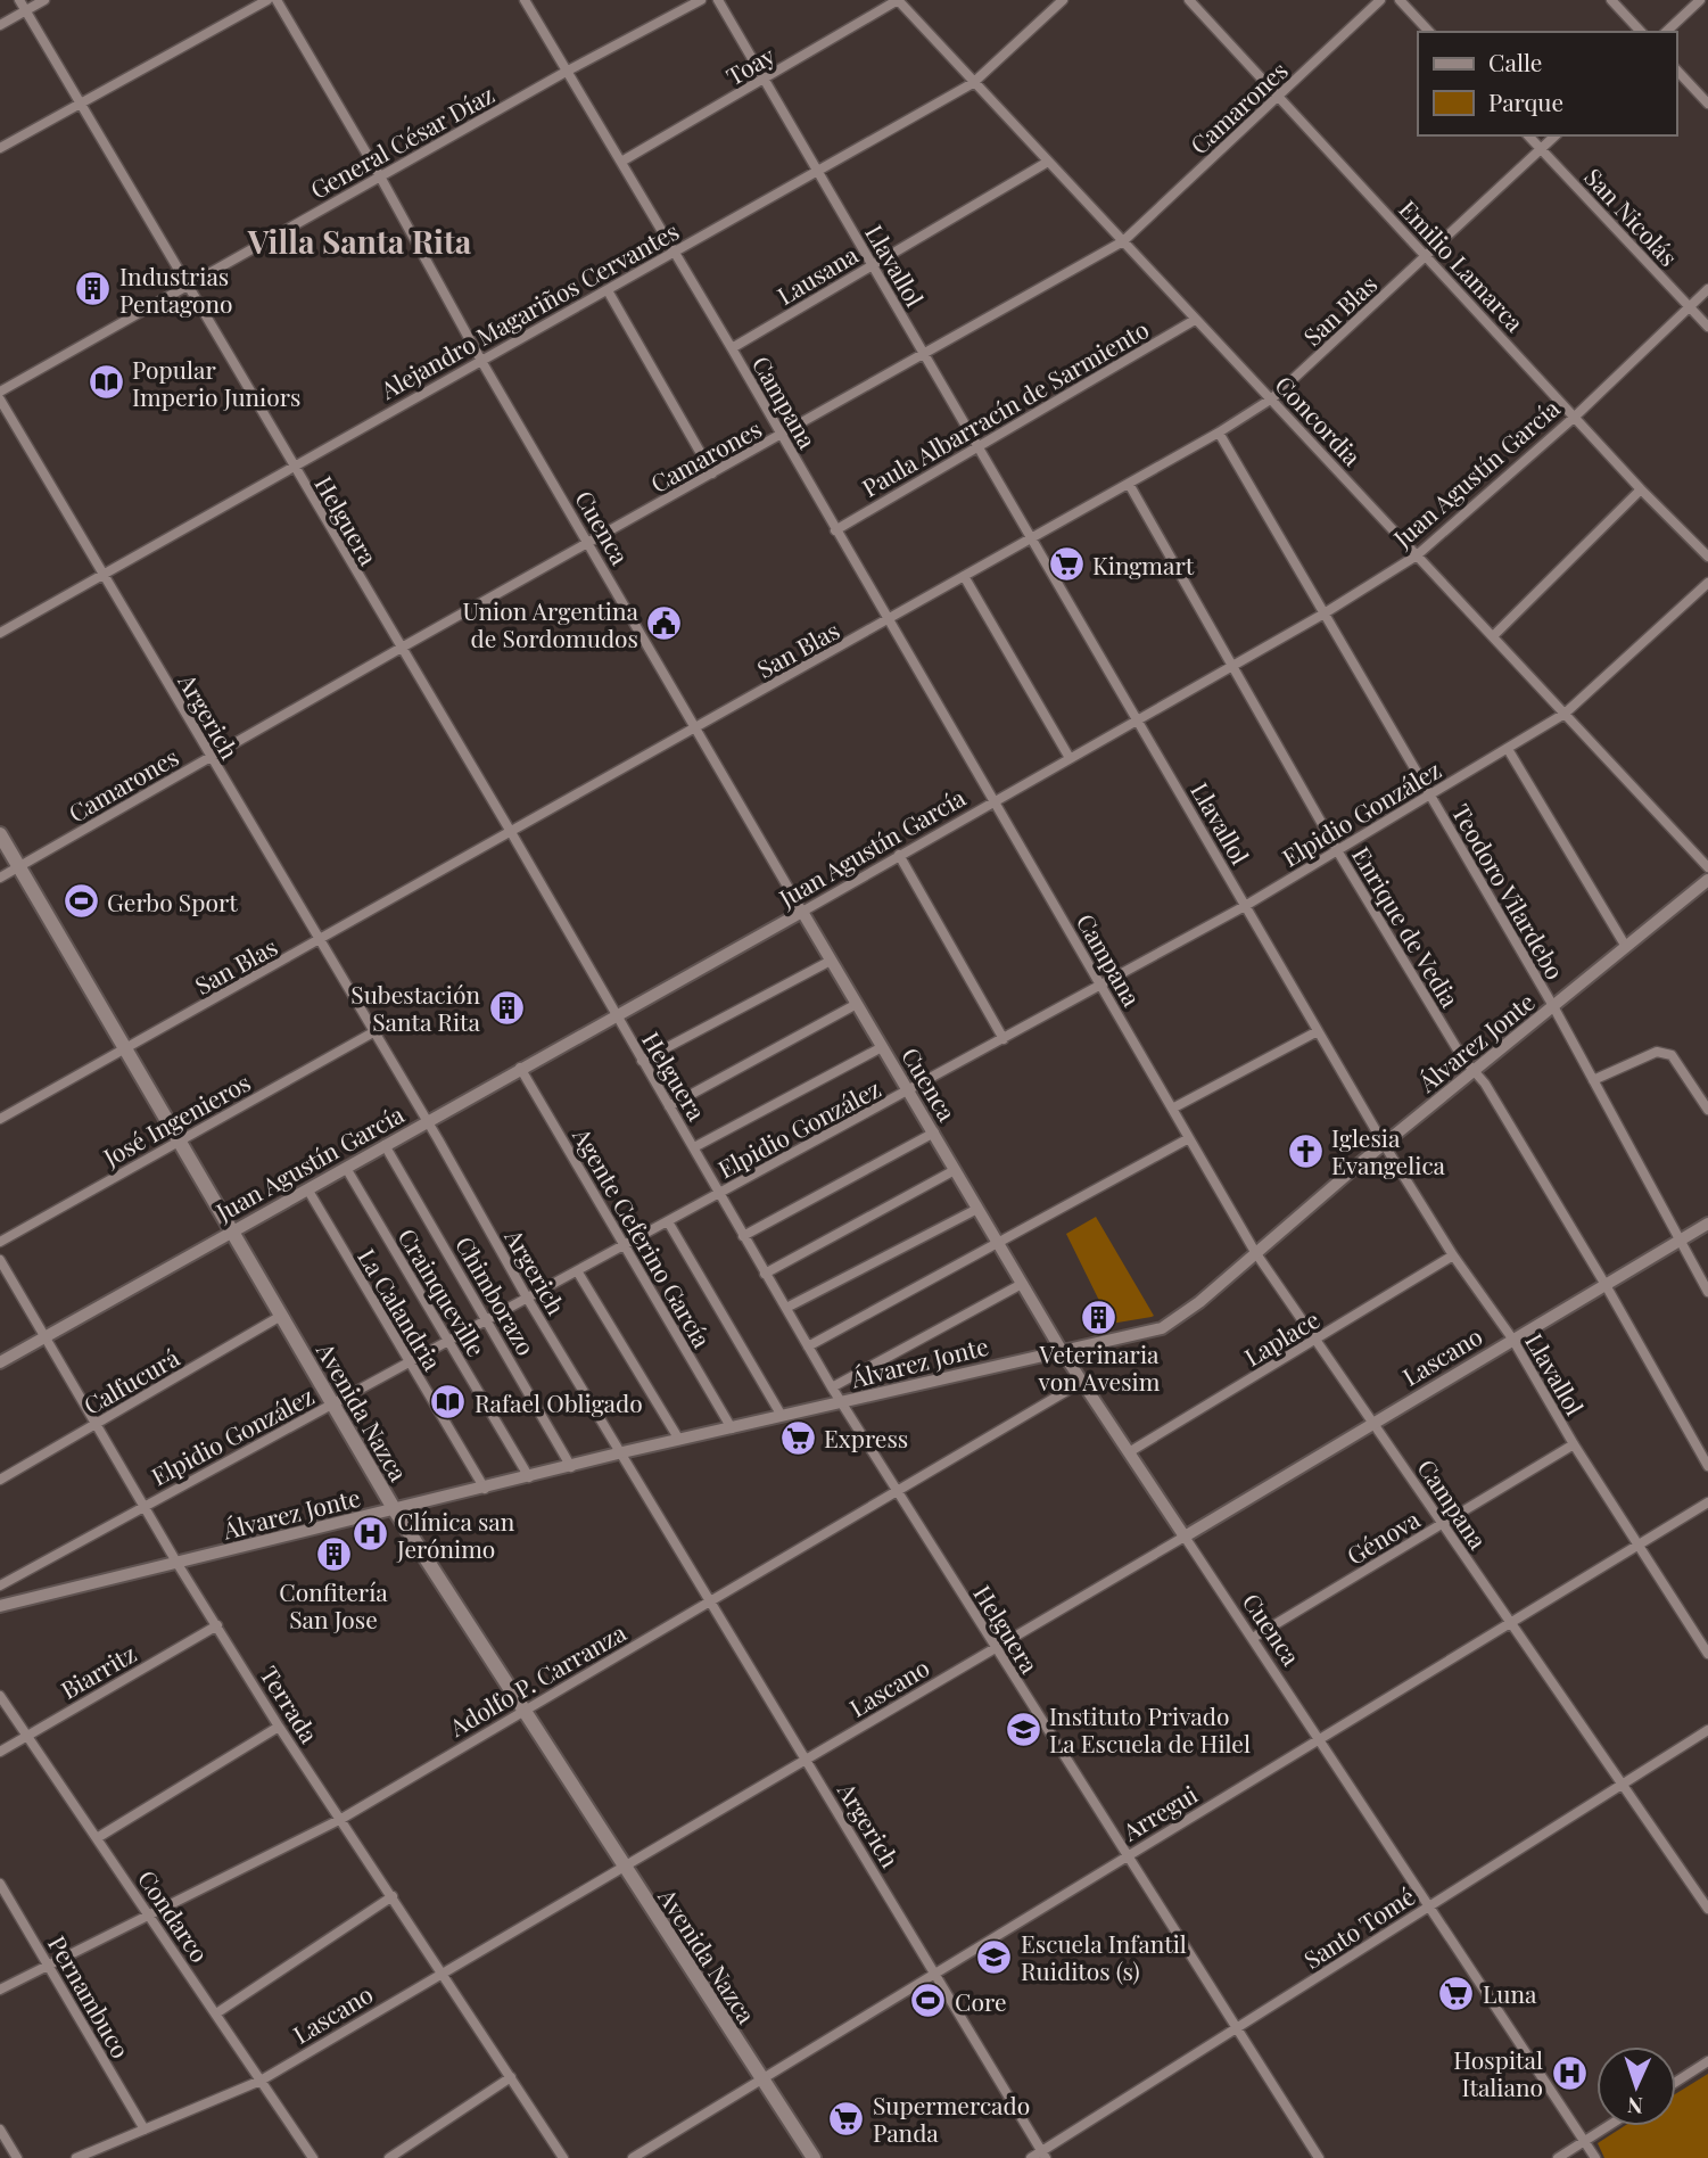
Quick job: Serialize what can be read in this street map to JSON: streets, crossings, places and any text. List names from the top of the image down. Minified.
{"streets":{"main road":["Avenida Nazca"],"street":["Toay","Camarones","General César Díaz","San Nicolás","Llavallol","Emilio Lamarca","Lausana","Alejandro Magariños Cervantes","San Blas","Campana","Paula Albarracín de Sarmiento","Concordia","Juan Agustín García","Helguera","Cuenca","Argerich","Elpidio González","Teodoro Vilardebo","Enrique de Vedia","Álvarez Jonte","José Ingenieros","Agente Ceferino García","Crainqueville","Chimborazo","La Calandria","Laplace","Lascano","Calfucurá","Génova","Biarritz","Adolfo P. Carranza","Terrada","Arregui","Condarco","Santo Tomé","Pernambuco"]},"crossings":[["Toay","Llavallol"],["Toay","Campana"],["Toay","Concordia"],["Camarones","Llavallol"],["Camarones","Emilio Lamarca"],["Camarones","Campana"],["Camarones","Concordia"],["Camarones","Helguera"],["Camarones","Cuenca"],["Camarones","Argerich"],["Camarones","Avenida Nazca"],["General César Díaz","Campana"],["General César Díaz","Helguera"],["General César Díaz","Cuenca"],["San Nicolás","San Blas"],["San Nicolás","Juan Agustín García"],["Llavallol","Lausana"],["Llavallol","Alejandro Magariños Cervantes"],["Llavallol","San Blas"],["Llavallol","Paula Albarracín de Sarmiento"],["Llavallol","Juan Agustín García"],["Llavallol","Elpidio González"],["Llavallol","Álvarez Jonte"],["Llavallol","Laplace"],["Llavallol","Lascano"],["Llavallol","Génova"],["Llavallol","Arregui"],["Emilio Lamarca","San Blas"],["Emilio Lamarca","Juan Agustín García"],["Lausana","Campana"],["Lausana","Concordia"],["Alejandro Magariños Cervantes","Campana"],["Alejandro Magariños Cervantes","Concordia"],["Alejandro Magariños Cervantes","Helguera"],["Alejandro Magariños Cervantes","Cuenca"],["Alejandro Magariños Cervantes","Argerich"],["San Blas","Campana"],["San Blas","Concordia"],["San Blas","Helguera"],["San Blas","Cuenca"],["San Blas","Argerich"],["San Blas","Teodoro Vilardebo"],["San Blas","Enrique de Vedia"],["San Blas","Avenida Nazca"],["Campana","Paula Albarracín de Sarmiento"],["Campana","Juan Agustín García"],["Campana","Elpidio González"],["Campana","Álvarez Jonte"],["Campana","Laplace"],["Campana","Lascano"],["Campana","Génova"],["Campana","Arregui"],["Campana","Santo Tomé"],["Paula Albarracín de Sarmiento","Concordia"],["Concordia","Juan Agustín García"],["Concordia","Elpidio González"],["Juan Agustín García","Helguera"],["Juan Agustín García","Cuenca"],["Juan Agustín García","Argerich"],["Juan Agustín García","Teodoro Vilardebo"],["Juan Agustín García","Enrique de Vedia"],["Juan Agustín García","Agente Ceferino García"],["Juan Agustín García","Crainqueville"],["Juan Agustín García","Chimborazo"],["Juan Agustín García","La Calandria"],["Juan Agustín García","Avenida Nazca"],["Juan Agustín García","Terrada"],["Helguera","Elpidio González"],["Helguera","Álvarez Jonte"],["Helguera","Lascano"],["Helguera","Adolfo P. Carranza"],["Helguera","Arregui"],["Helguera","Santo Tomé"],["Cuenca","Elpidio González"],["Cuenca","Álvarez Jonte"],["Cuenca","Laplace"],["Cuenca","Lascano"],["Cuenca","Génova"],["Cuenca","Adolfo P. Carranza"],["Cuenca","Arregui"],["Cuenca","Santo Tomé"],["Argerich","Elpidio González"],["Argerich","Álvarez Jonte"],["Argerich","José Ingenieros"],["Argerich","Lascano"],["Argerich","Adolfo P. Carranza"],["Argerich","Arregui"],["Argerich","Santo Tomé"],["Elpidio González","Teodoro Vilardebo"],["Elpidio González","Enrique de Vedia"],["Elpidio González","Agente Ceferino García"],["Elpidio González","Crainqueville"],["Elpidio González","Chimborazo"],["Elpidio González","La Calandria"],["Elpidio González","Avenida Nazca"],["Elpidio González","Terrada"],["Teodoro Vilardebo","Álvarez Jonte"],["Teodoro Vilardebo","Lascano"],["Enrique de Vedia","Álvarez Jonte"],["Enrique de Vedia","Lascano"],["Álvarez Jonte","Agente Ceferino García"],["Álvarez Jonte","Crainqueville"],["Álvarez Jonte","Chimborazo"],["Álvarez Jonte","La Calandria"],["Álvarez Jonte","Avenida Nazca"],["Álvarez Jonte","Terrada"],["José Ingenieros","Avenida Nazca"],["Lascano","Avenida Nazca"],["Lascano","Terrada"],["Lascano","Condarco"],["Lascano","Pernambuco"],["Calfucurá","Avenida Nazca"],["Calfucurá","Terrada"],["Avenida Nazca","Adolfo P. Carranza"],["Avenida Nazca","Arregui"],["Biarritz","Terrada"],["Biarritz","Condarco"],["Adolfo P. Carranza","Terrada"],["Adolfo P. Carranza","Condarco"],["Adolfo P. Carranza","Pernambuco"]],"districts":["Villa Santa Rita"],"places":{"building":["Industrias Pentagono","Subestación Santa Rita","Veterinaria von Avesim","Confitería San Jose"],"library":["Popular Imperio Juniors","Rafael Obligado"],"supermarket":["Kingmart","Express","Luna","Supermercado Panda"],"public building":["Union Argentina de Sordomudos"],"sports":["Gerbo Sport","Core"],"church":["Iglesia Evangelica"],"hospital":["Clínica san Jerónimo","Hospital Italiano"],"school or university":["Instituto Privado La Escuela de Hilel","Escuela Infantil Ruiditos (s)"]},"legend":["Calle","Parque"],"north":"bottom"}
